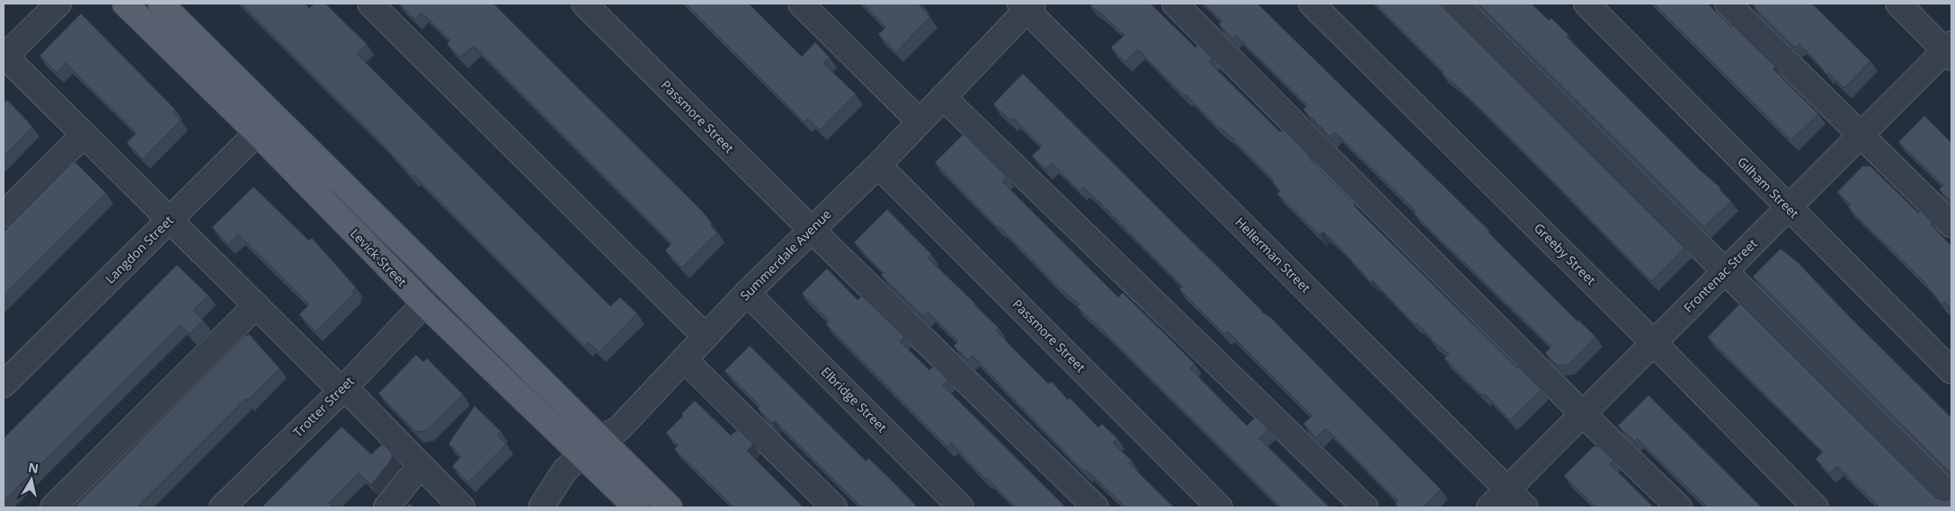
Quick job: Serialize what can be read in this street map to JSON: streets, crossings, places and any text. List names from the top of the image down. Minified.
{"streets":{"main road":["Levick Street"],"street":["Passmore Street","Gilham Street","Langdon Street","Greeby Street","Summerdale Avenue","Hellerman Street","Frontenac Street","Elbridge Street","Trotter Street"]},"crossings":[["Passmore Street","Summerdale Avenue"],["Gilham Street","Frontenac Street"],["Langdon Street","Levick Street"],["Greeby Street","Frontenac Street"],["Summerdale Avenue","Hellerman Street"],["Summerdale Avenue","Levick Street"],["Summerdale Avenue","Elbridge Street"],["Hellerman Street","Frontenac Street"],["Levick Street","Trotter Street"]],"north":"top"}
